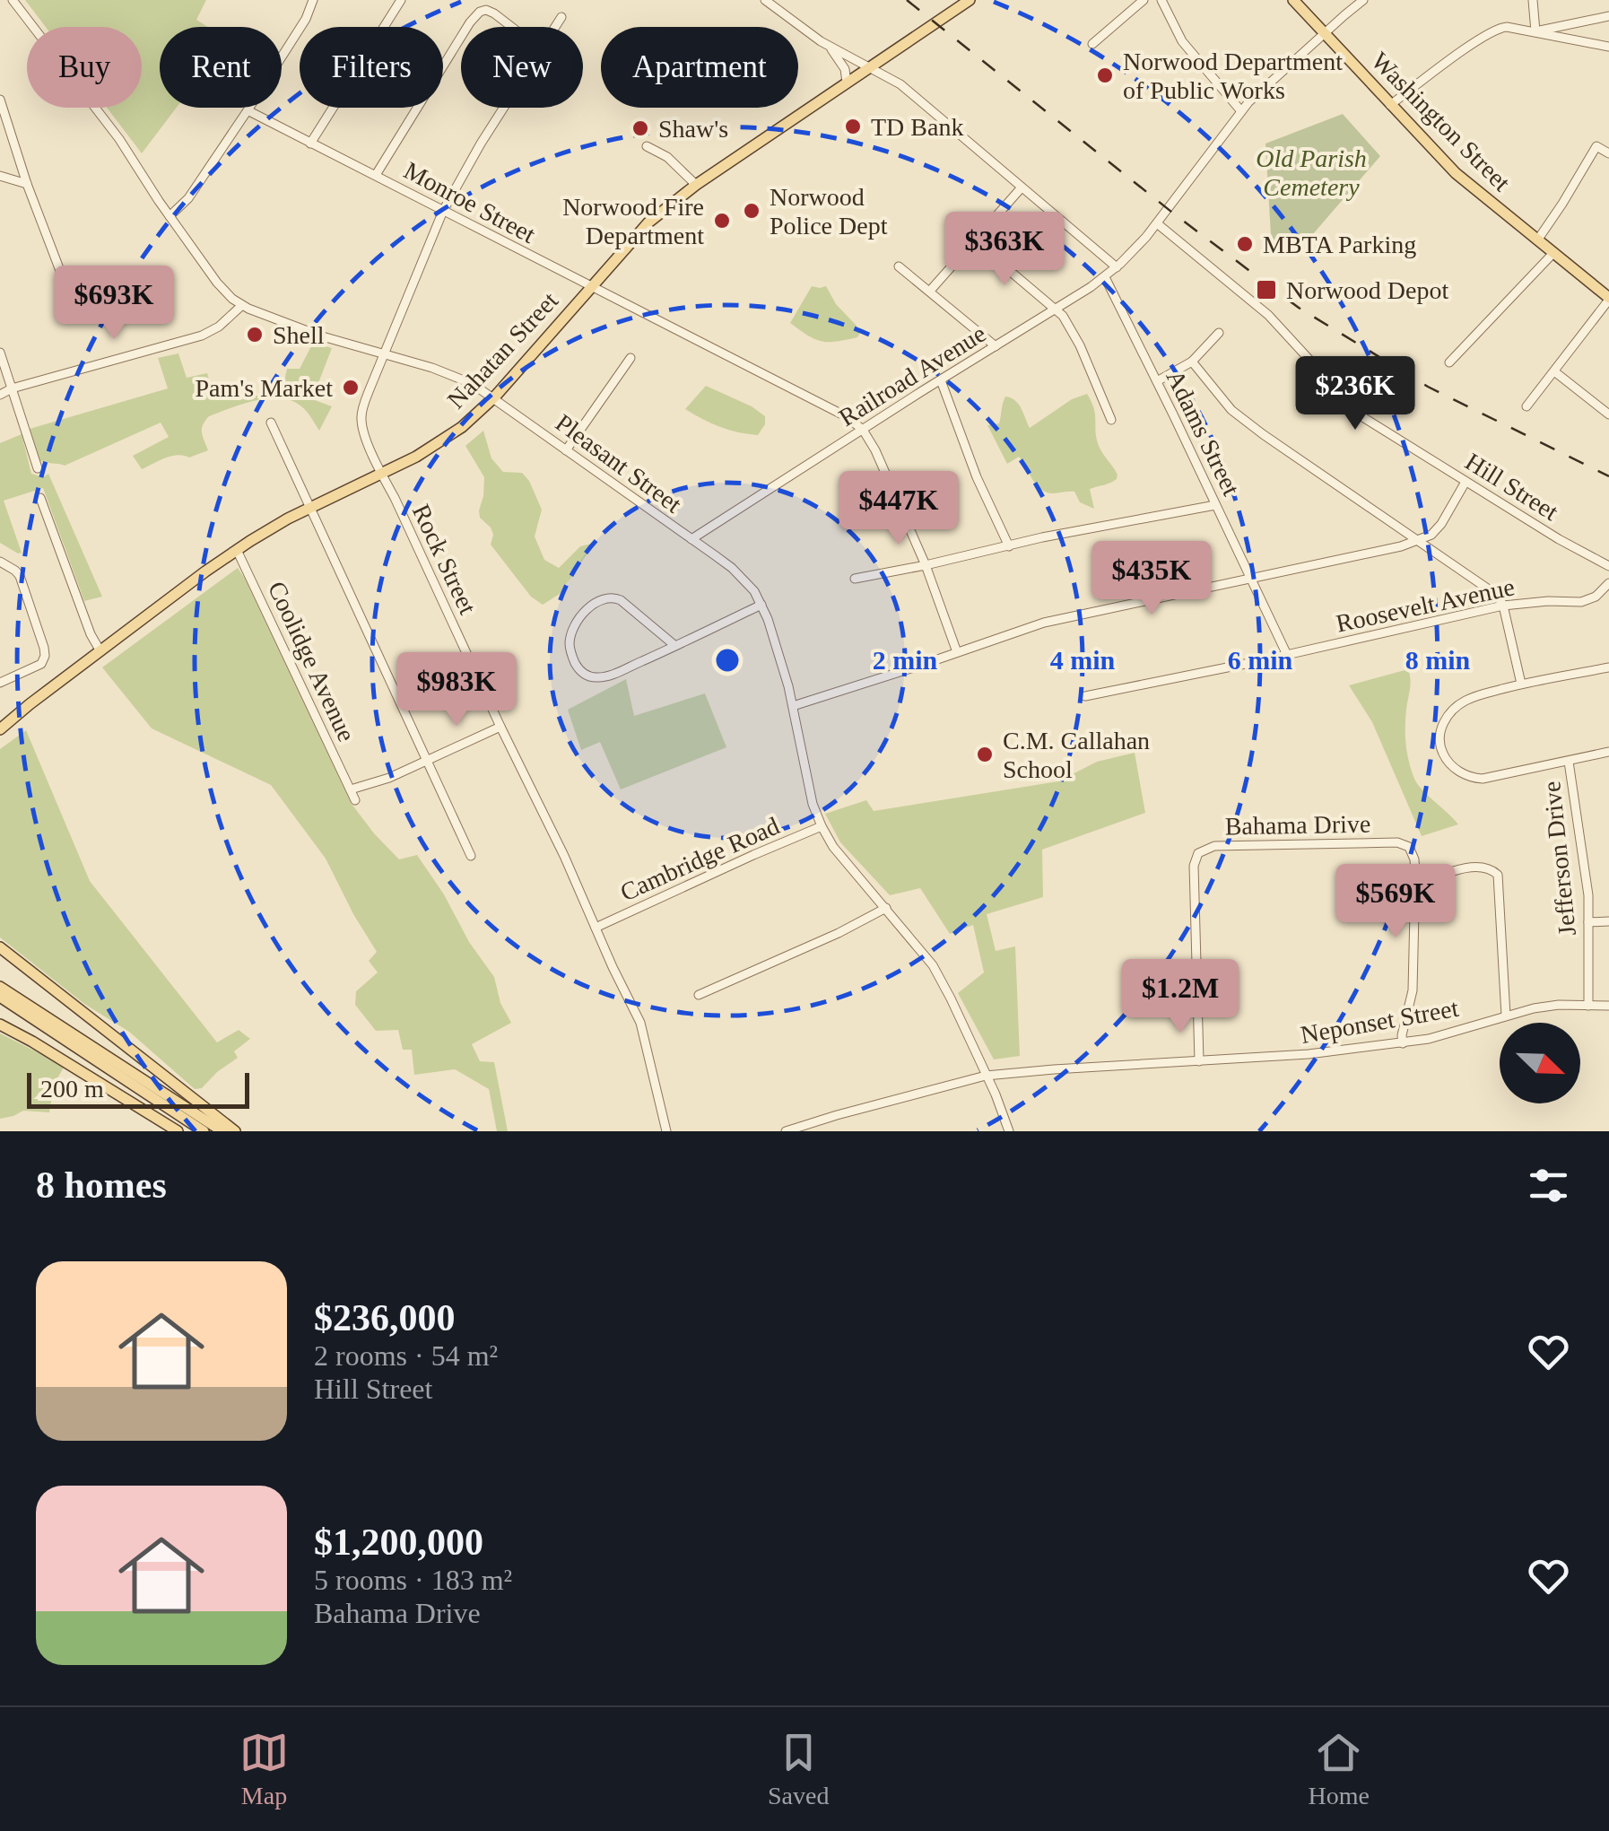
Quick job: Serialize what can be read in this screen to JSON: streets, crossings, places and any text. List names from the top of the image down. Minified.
{"streets":{"main road":["Washington Street","Nahatan Street"],"street":["Monroe Street","Railroad Avenue","Adams Street","Pleasant Street","Hill Street","Rock Street","Roosevelt Avenue","Coolidge Avenue","Bahama Drive","Cambridge Road","Jefferson Drive","Neponset Street"]},"crossings":[["Washington Street","Railroad Avenue"],["Monroe Street","Nahatan Street"],["Monroe Street","Railroad Avenue"],["Monroe Street","Rock Street"],["Nahatan Street","Pleasant Street"],["Nahatan Street","Rock Street"],["Nahatan Street","Coolidge Avenue"],["Railroad Avenue","Adams Street"],["Railroad Avenue","Pleasant Street"],["Railroad Avenue","Hill Street"],["Adams Street","Roosevelt Avenue"],["Pleasant Street","Rock Street"],["Pleasant Street","Cambridge Road"],["Pleasant Street","Neponset Street"],["Rock Street","Cambridge Road"],["Bahama Drive","Neponset Street"],["Jefferson Drive","Neponset Street"]],"parks":["Old Parish Cemetery"],"places":{"other":["Norwood Department of Public Works","TD Bank","Shaw's","Norwood Police Dept","Norwood Fire Department","MBTA Parking","Shell","Pam's Market","C.M. Callahan School"],"transit":["Norwood Depot"]},"scale_bar":"200 m","north":"bottom right","page":{"chip":["Buy","Rent","Filters","New","Apartment"],"price":["$363K","$693K","$236K","$447K","$435K","$983K","$569K","$1.2M"],"scale":"200 m","heading":"8 homes","list":[{"name":"$236,000","note":"2 rooms · 54 m² · Hill Street"},{"name":"$1,200,000","note":"5 rooms · 183 m² · Bahama Drive"}],"tabs":["Map","Saved","Home"]},"rings":["2 min","4 min","6 min","8 min"]}
